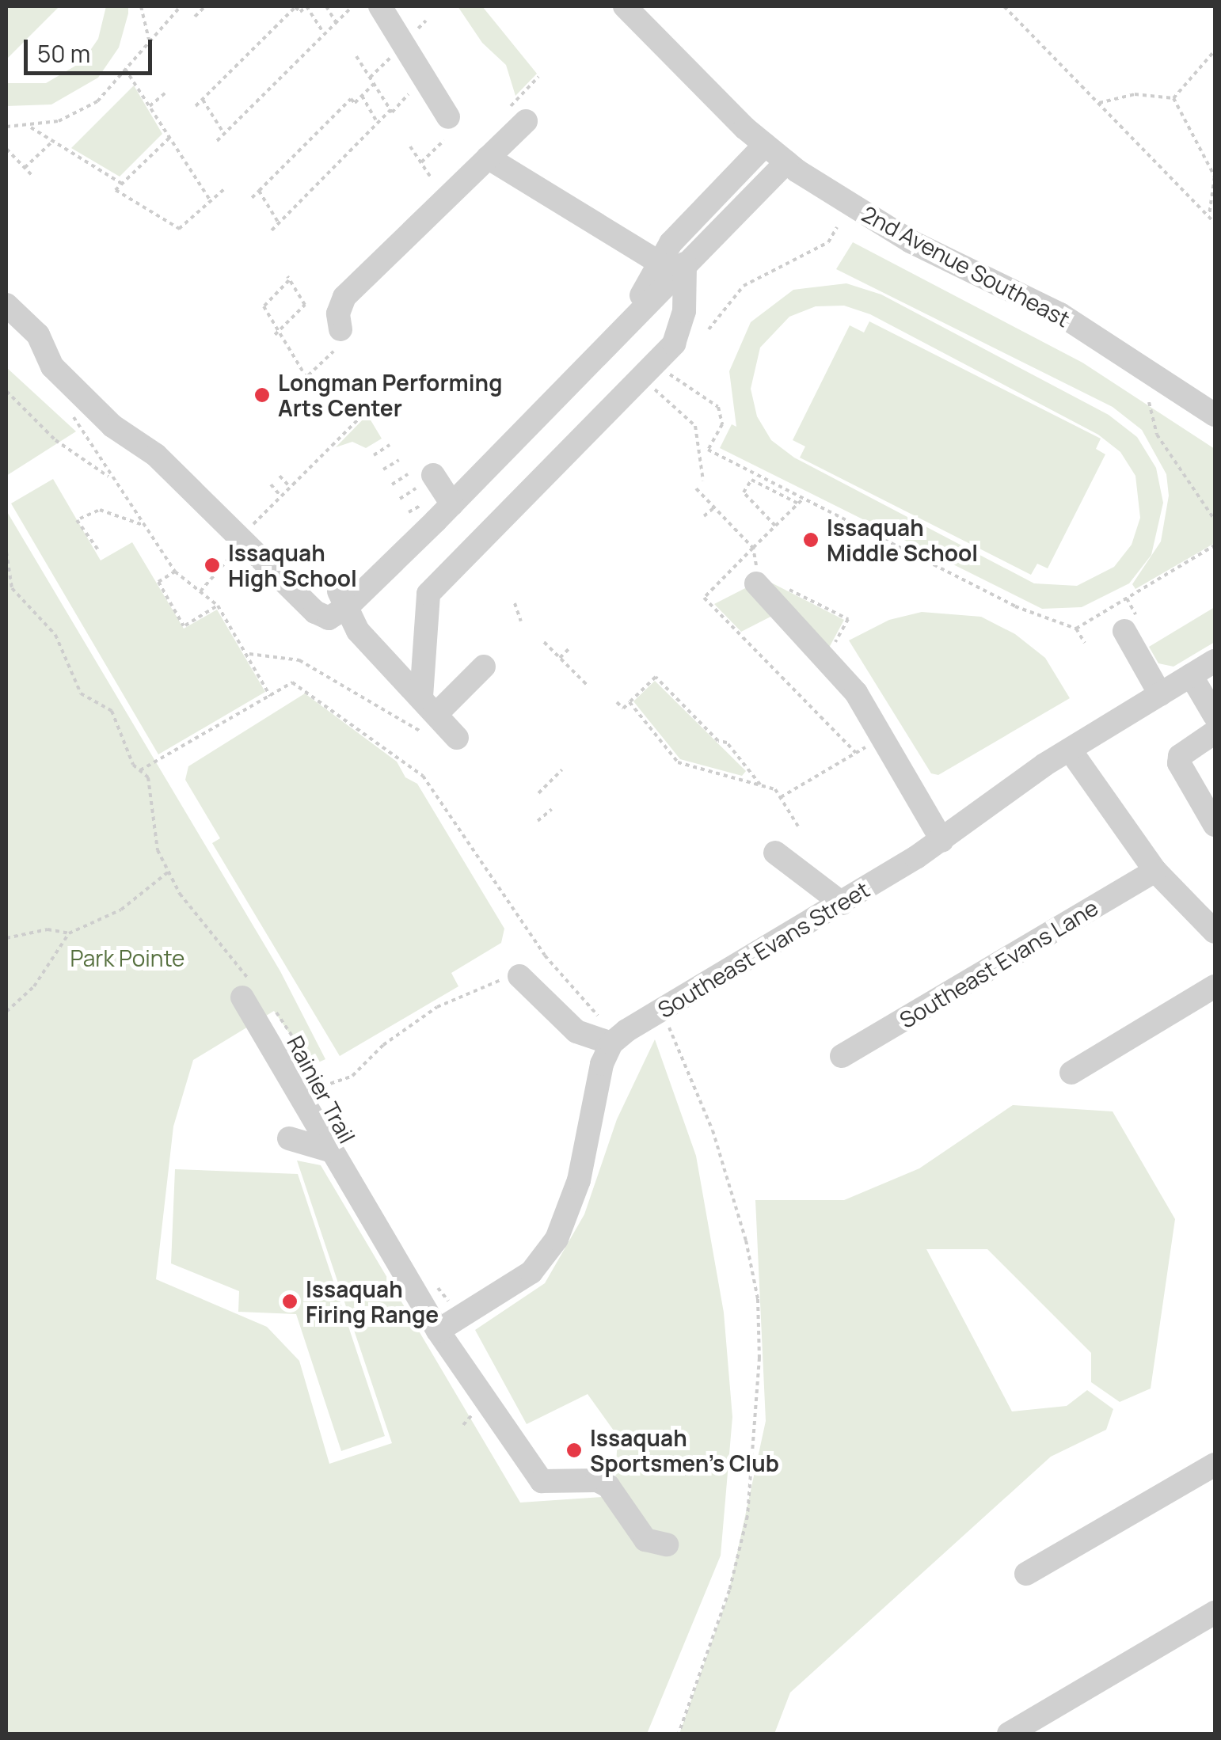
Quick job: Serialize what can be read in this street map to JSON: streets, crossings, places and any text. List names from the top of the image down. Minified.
{"streets":{"street":["2nd Avenue Southeast","Southeast Evans Street","Southeast Evans Lane"],"path":["Rainier Trail"]},"parks":["Park Pointe"],"places":["Longman Performing Arts Center","Issaquah Middle School","Issaquah High School","Issaquah Firing Range","Issaquah Sportsmen's Club"],"scale_bar":"50 m"}
